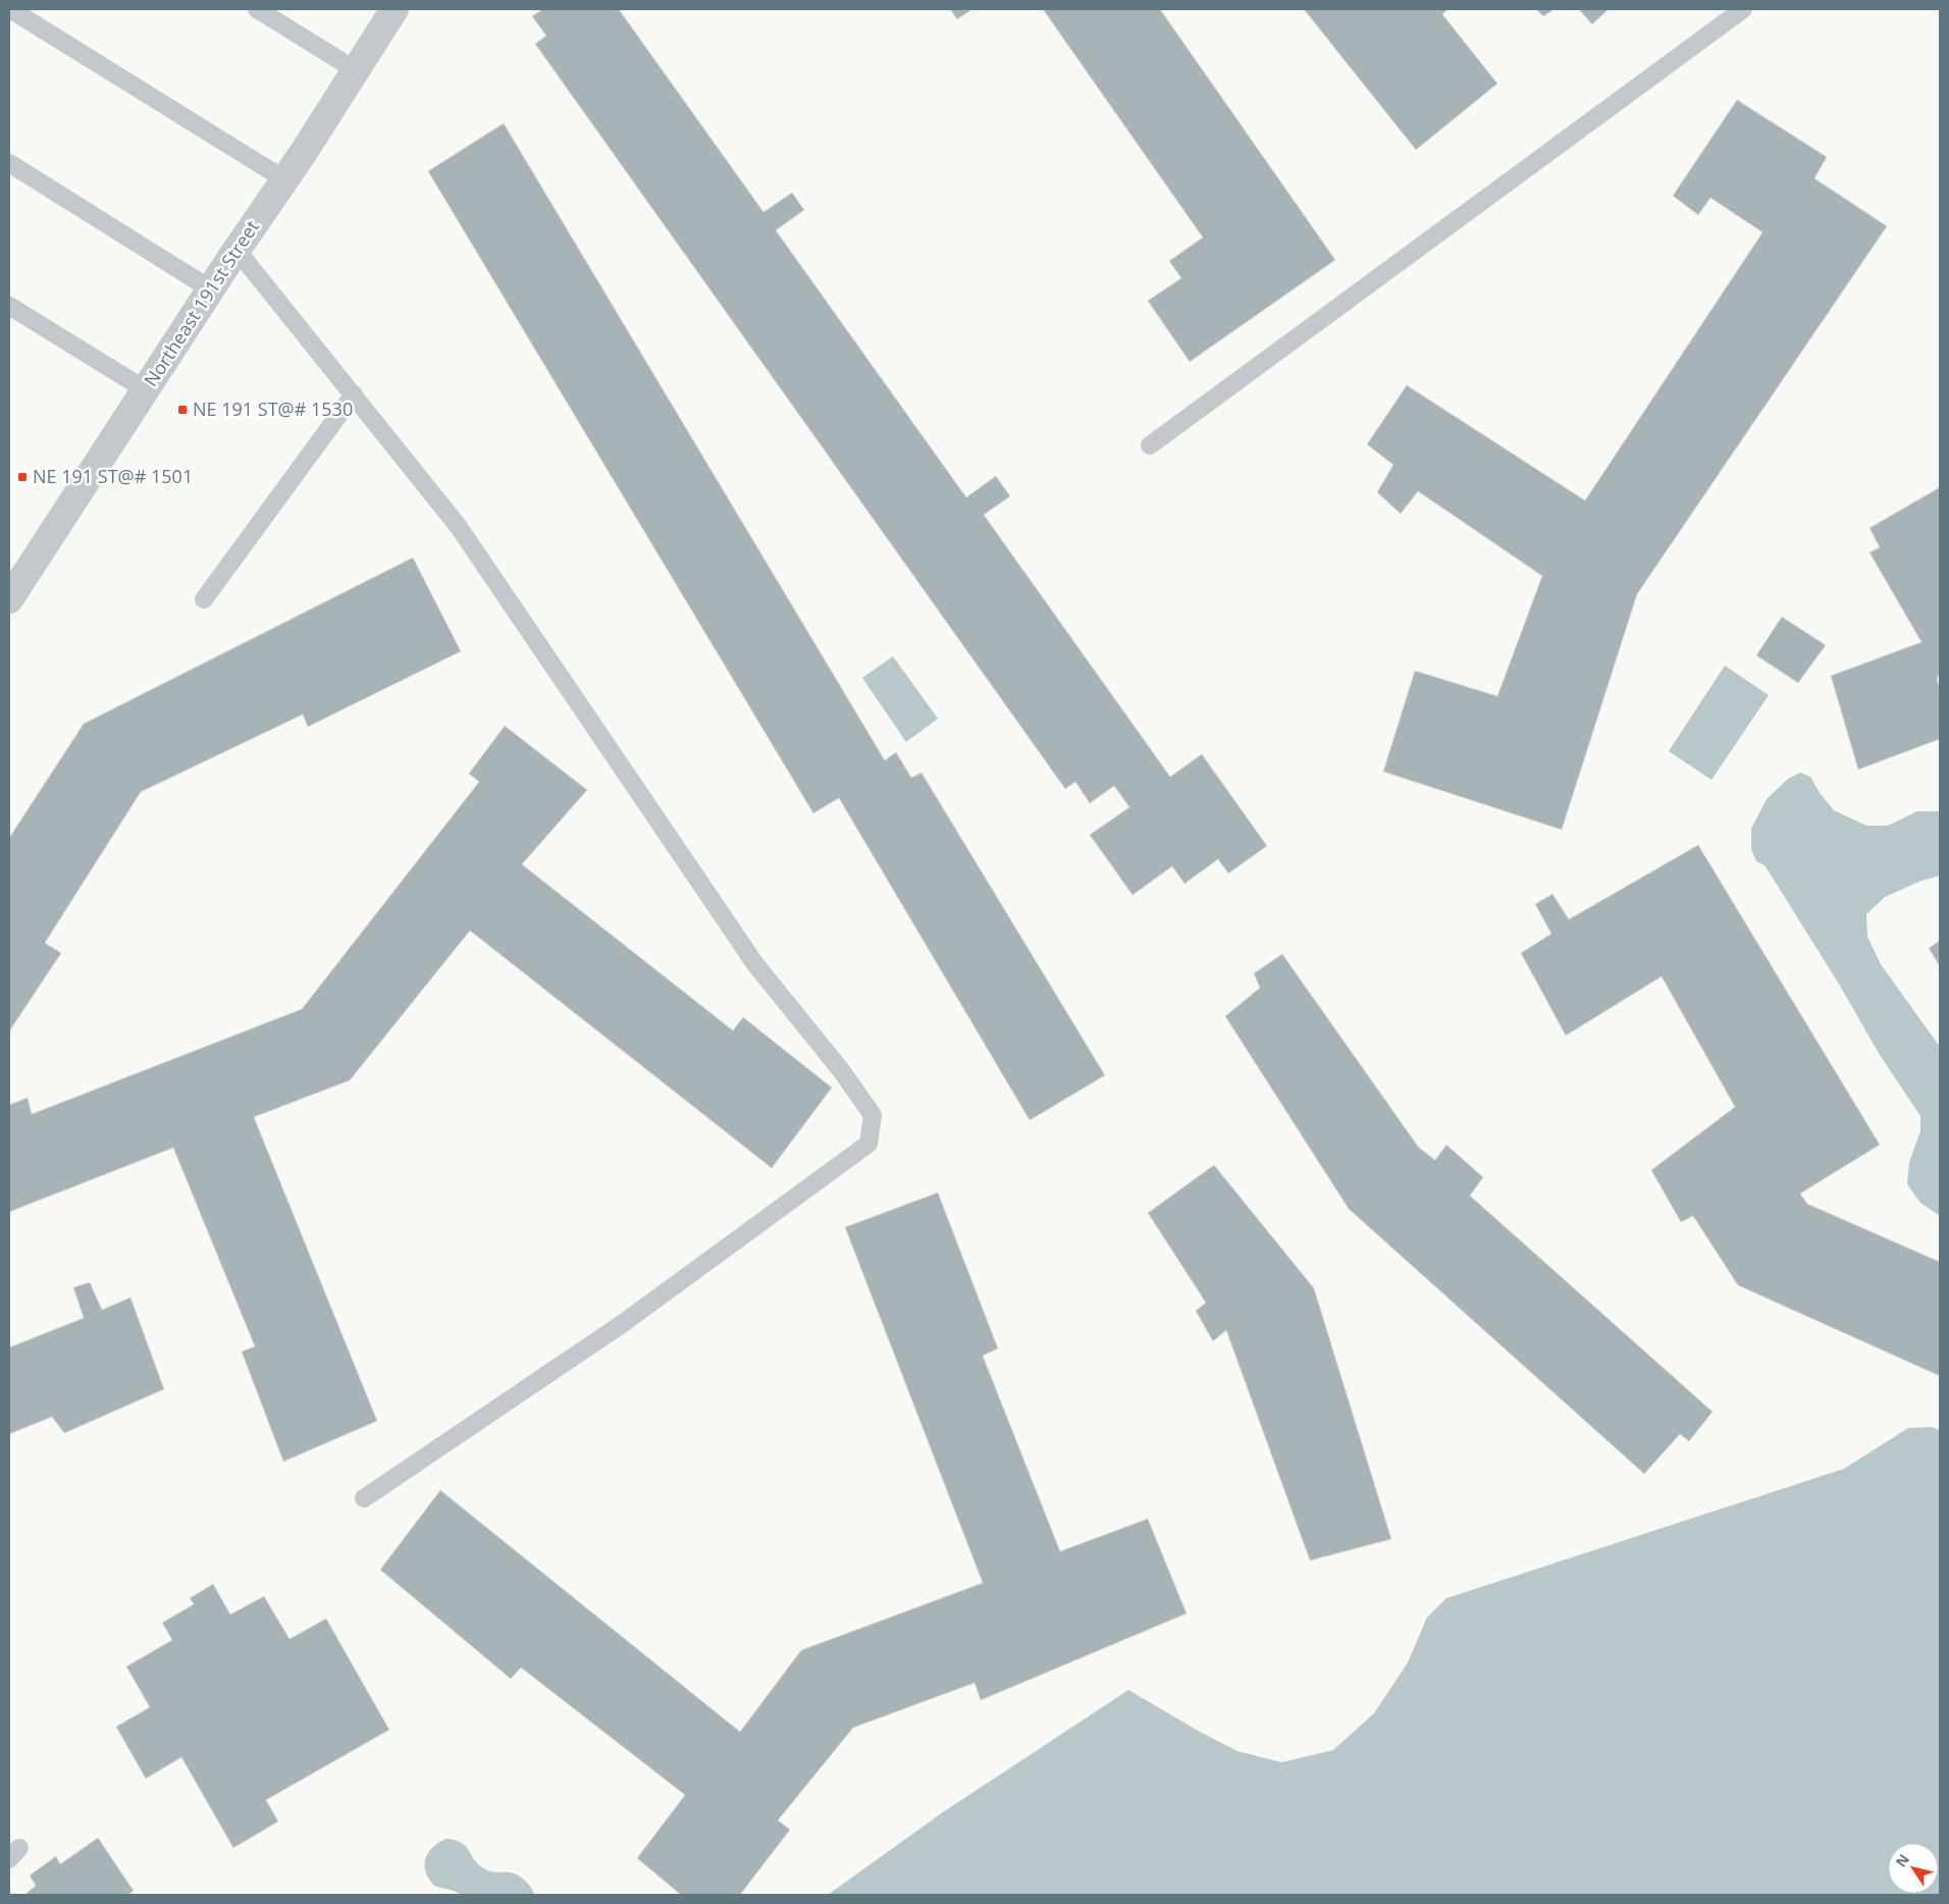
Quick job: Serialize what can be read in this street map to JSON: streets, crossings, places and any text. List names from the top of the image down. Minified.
{"streets":{"street":["Northeast 191st Street"]},"places":{"transit":["NE 191 ST@# 1530","NE 191 ST@# 1501"]},"north":"top left"}
